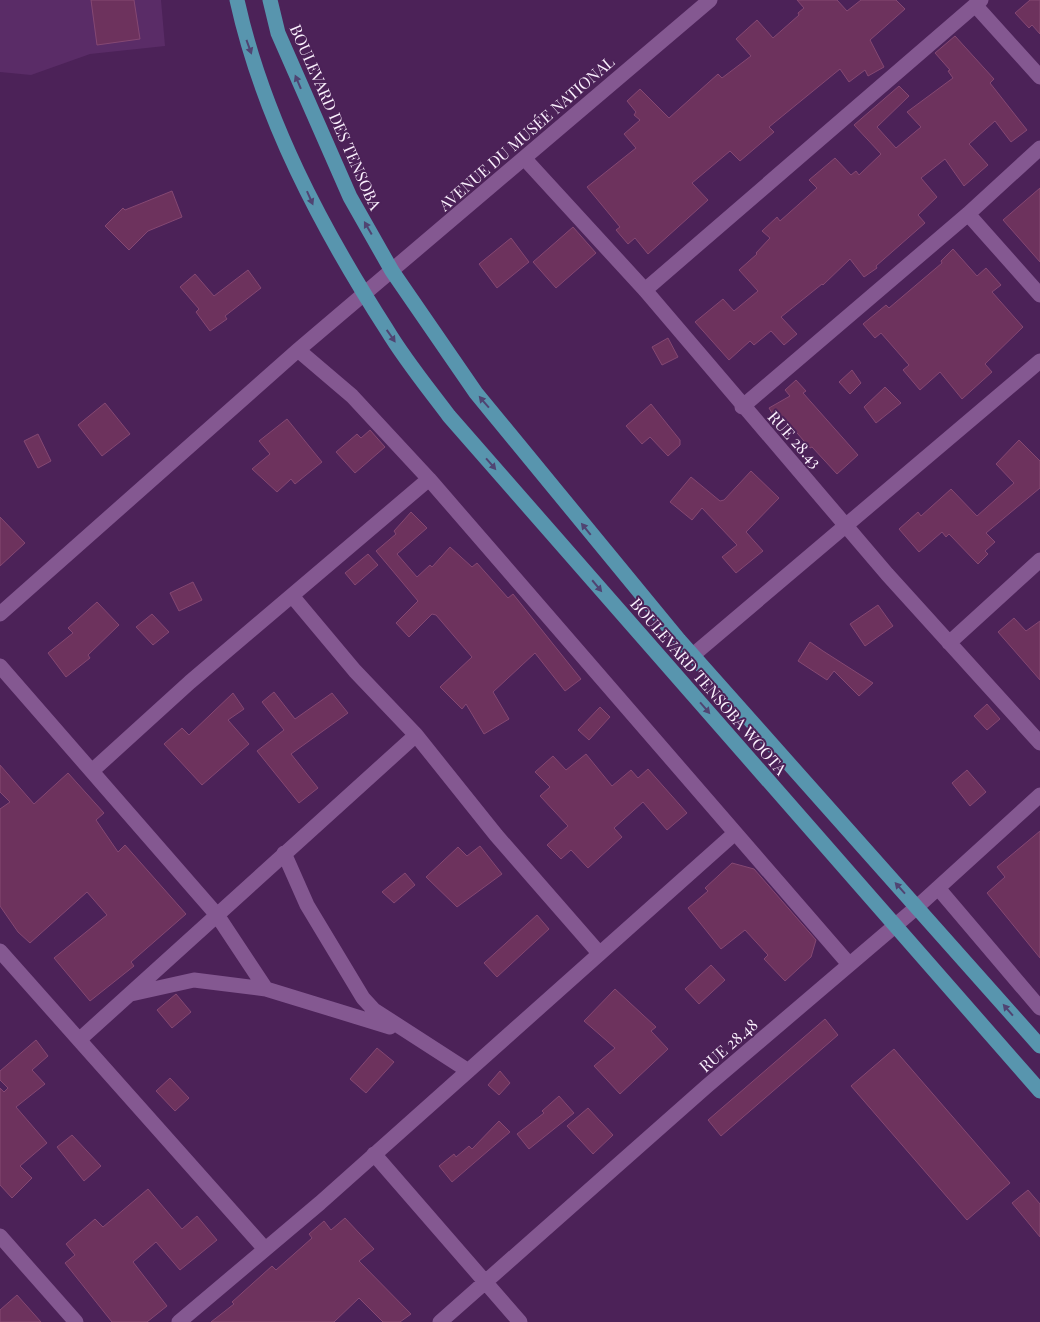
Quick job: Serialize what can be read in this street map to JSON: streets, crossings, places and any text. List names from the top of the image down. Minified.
{"streets":{"main road":["BOULEVARD DES TENSOBA","BOULEVARD TENSOBA WOOTA"],"street":["AVENUE DU MUSÉE NATIONAL","RUE 28.43","RUE 28.48"]},"crossings":[["BOULEVARD DES TENSOBA","AVENUE DU MUSÉE NATIONAL"],["BOULEVARD DES TENSOBA","BOULEVARD TENSOBA WOOTA"],["AVENUE DU MUSÉE NATIONAL","RUE 28.43"],["AVENUE DU MUSÉE NATIONAL","BOULEVARD TENSOBA WOOTA"],["BOULEVARD TENSOBA WOOTA","RUE 28.48"]]}
